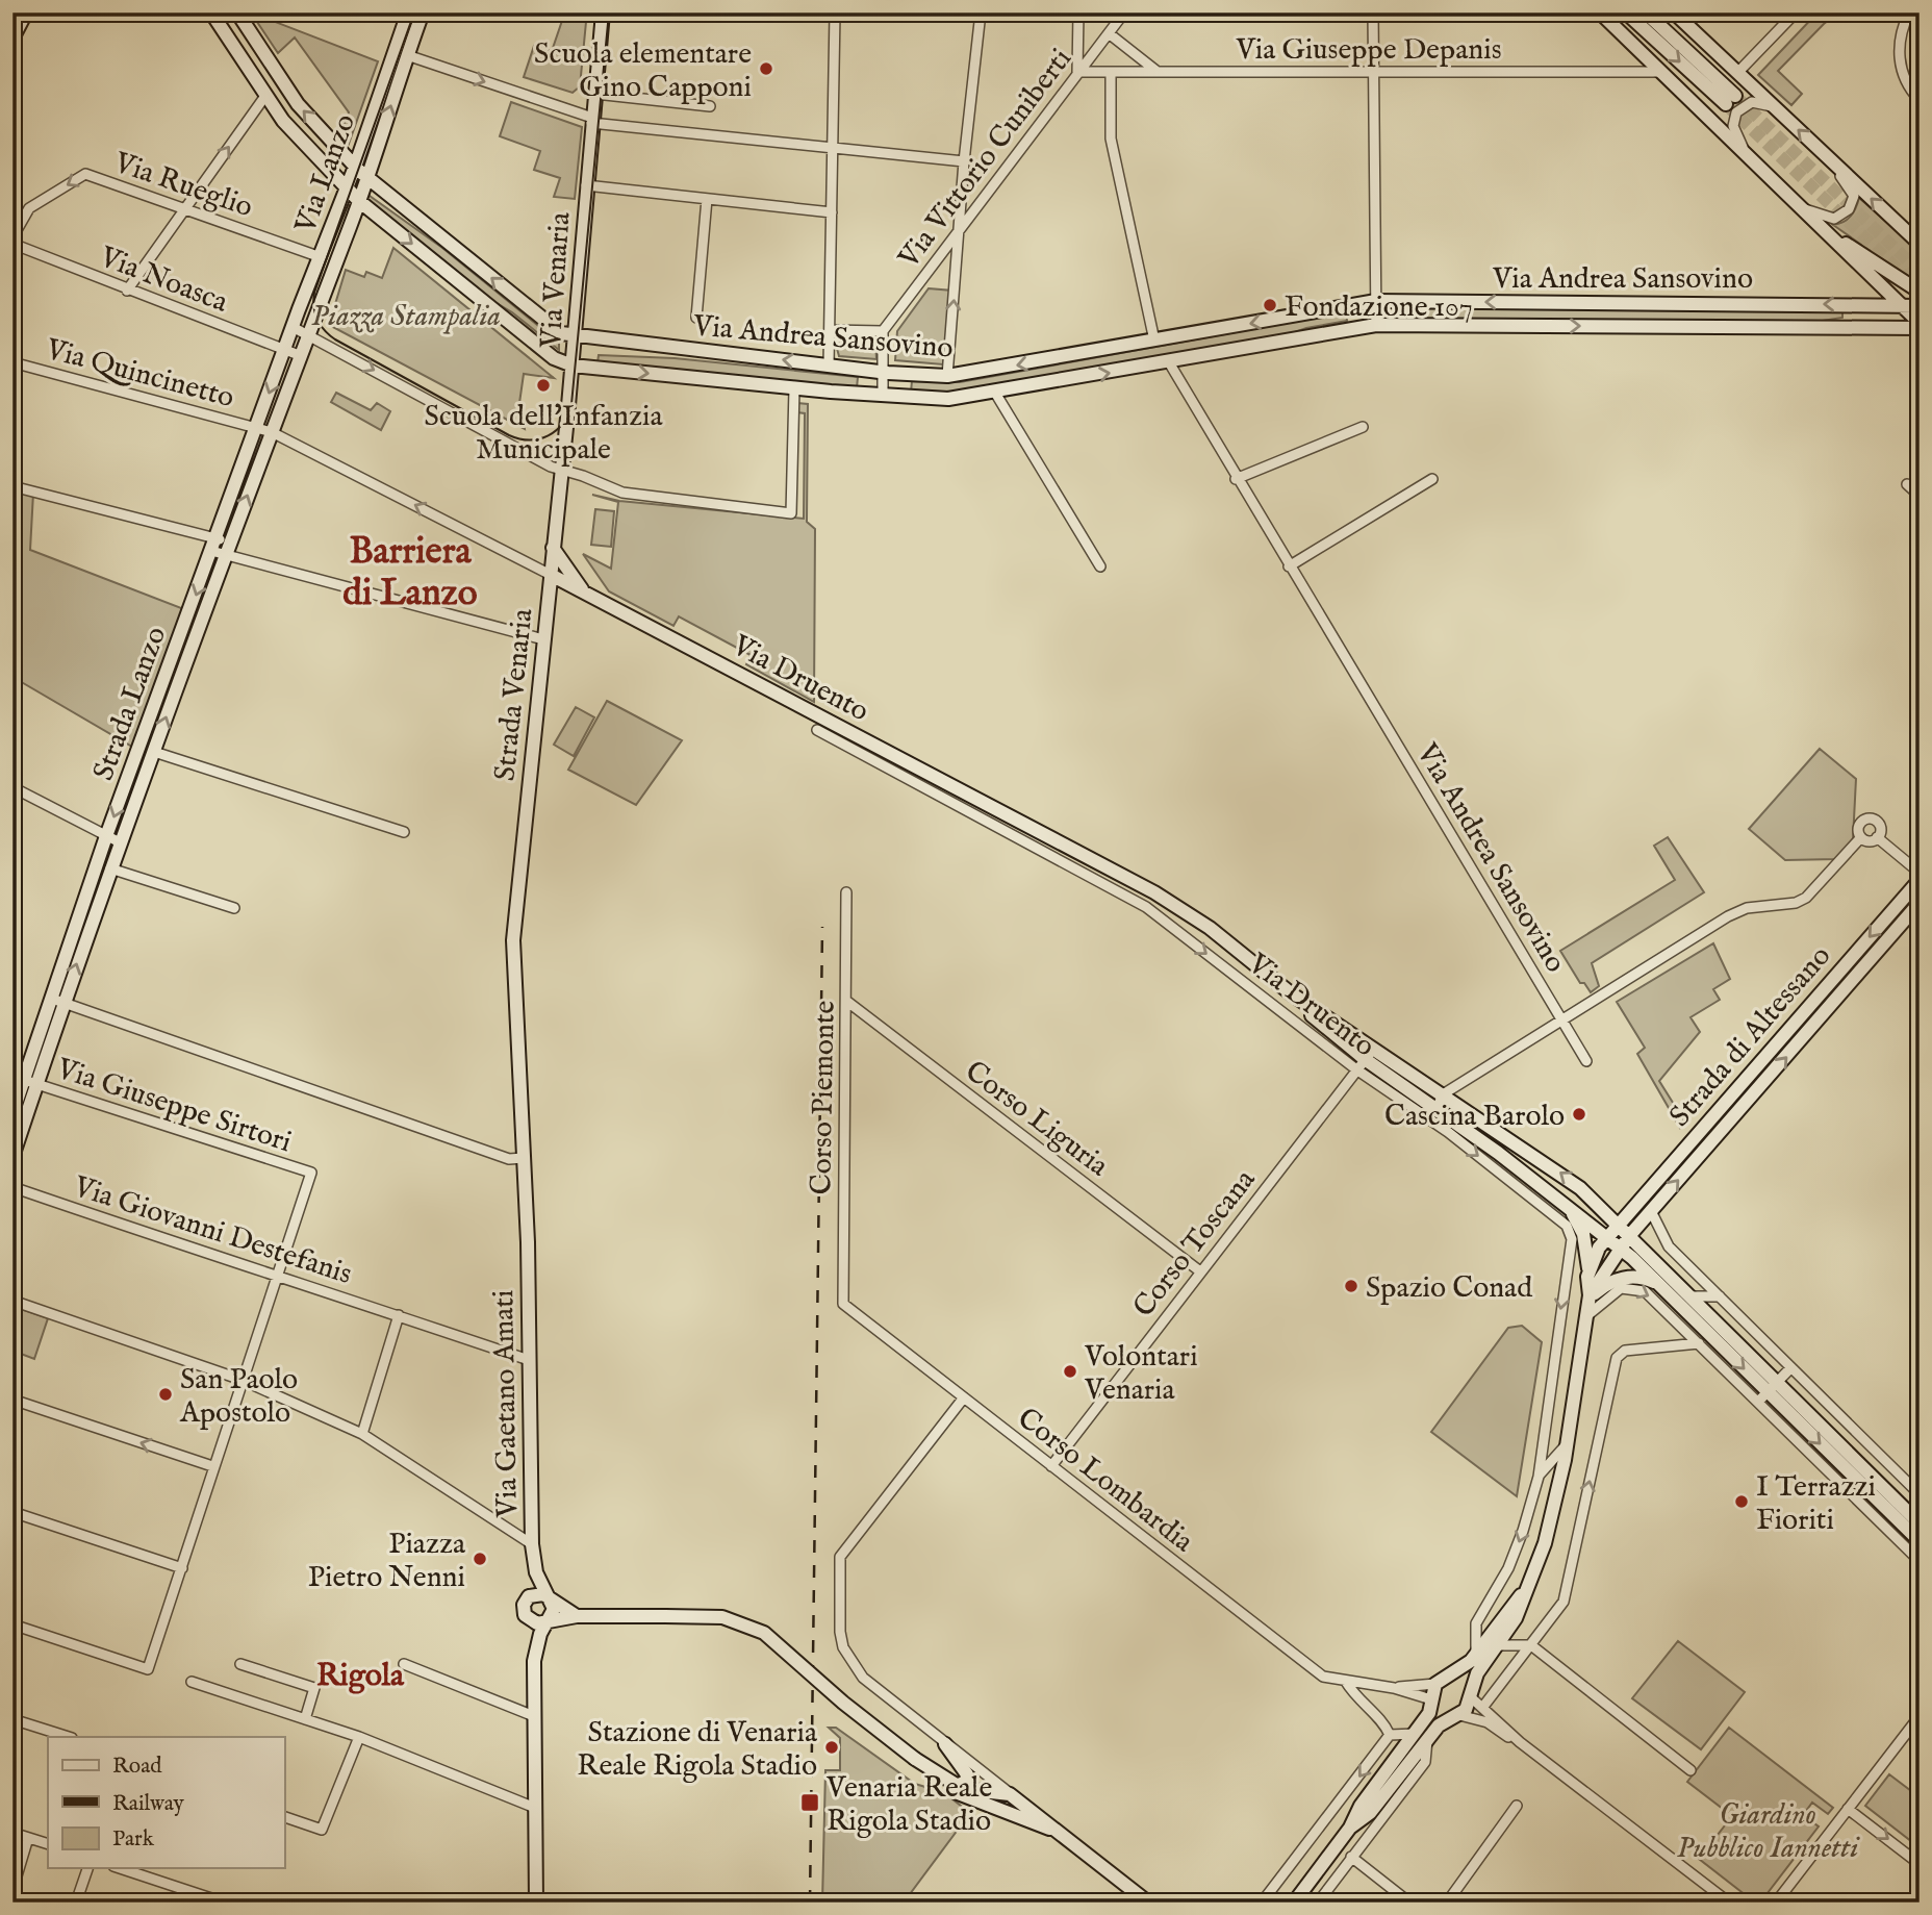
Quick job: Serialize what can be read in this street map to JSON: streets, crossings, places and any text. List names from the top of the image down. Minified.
{"streets":{"street":["Via Giuseppe Depanis","Via Vittorio Cuniberti","Via Lanzo","Via Rueglio","Via Andrea Sansovino","Via Noasca","Via Venaria","Via Quincinetto","Via Druento","Strada Venaria","Strada Lanzo","Strada di Altessano","Corso Piemonte","Via Giuseppe Sirtori","Corso Liguria","Via Giovanni Destefanis","Corso Toscana","Via Gaetano Amati","Corso Lombardia"]},"crossings":[["Via Giuseppe Depanis","Via Vittorio Cuniberti"],["Via Lanzo","Via Rueglio"],["Via Lanzo","Via Noasca"],["Via Lanzo","Strada Lanzo"],["Via Andrea Sansovino","Via Venaria"],["Via Andrea Sansovino","Strada di Altessano"],["Via Noasca","Strada Lanzo"],["Via Venaria","Strada Venaria"],["Via Quincinetto","Strada Lanzo"],["Via Druento","Strada Venaria"],["Via Druento","Strada Lanzo"],["Via Druento","Strada di Altessano"],["Via Druento","Corso Toscana"],["Strada Venaria","Via Gaetano Amati"],["Strada Lanzo","Via Giuseppe Sirtori"],["Corso Piemonte","Corso Liguria"],["Corso Piemonte","Corso Lombardia"],["Via Giuseppe Sirtori","Via Giovanni Destefanis"],["Corso Liguria","Corso Toscana"],["Via Giovanni Destefanis","Via Gaetano Amati"],["Corso Toscana","Corso Lombardia"]],"one_way":["Via Rueglio"],"districts":["Barriera di Lanzo","Rigola"],"parks":["Piazza Stampalia","Giardino Pubblico Iannetti"],"places":{"other":["Scuola elementare Gino Capponi","Fondazione 107","Scuola dell'Infanzia Municipale","Cascina Barolo","Spazio Conad","Volontari Venaria","San Paolo Apostolo","I Terrazzi Fioriti","Piazza Pietro Nenni","Stazione di Venaria Reale Rigola Stadio"],"transit":["Venaria Reale Rigola Stadio"]},"legend":["Road","Railway","Park"]}
